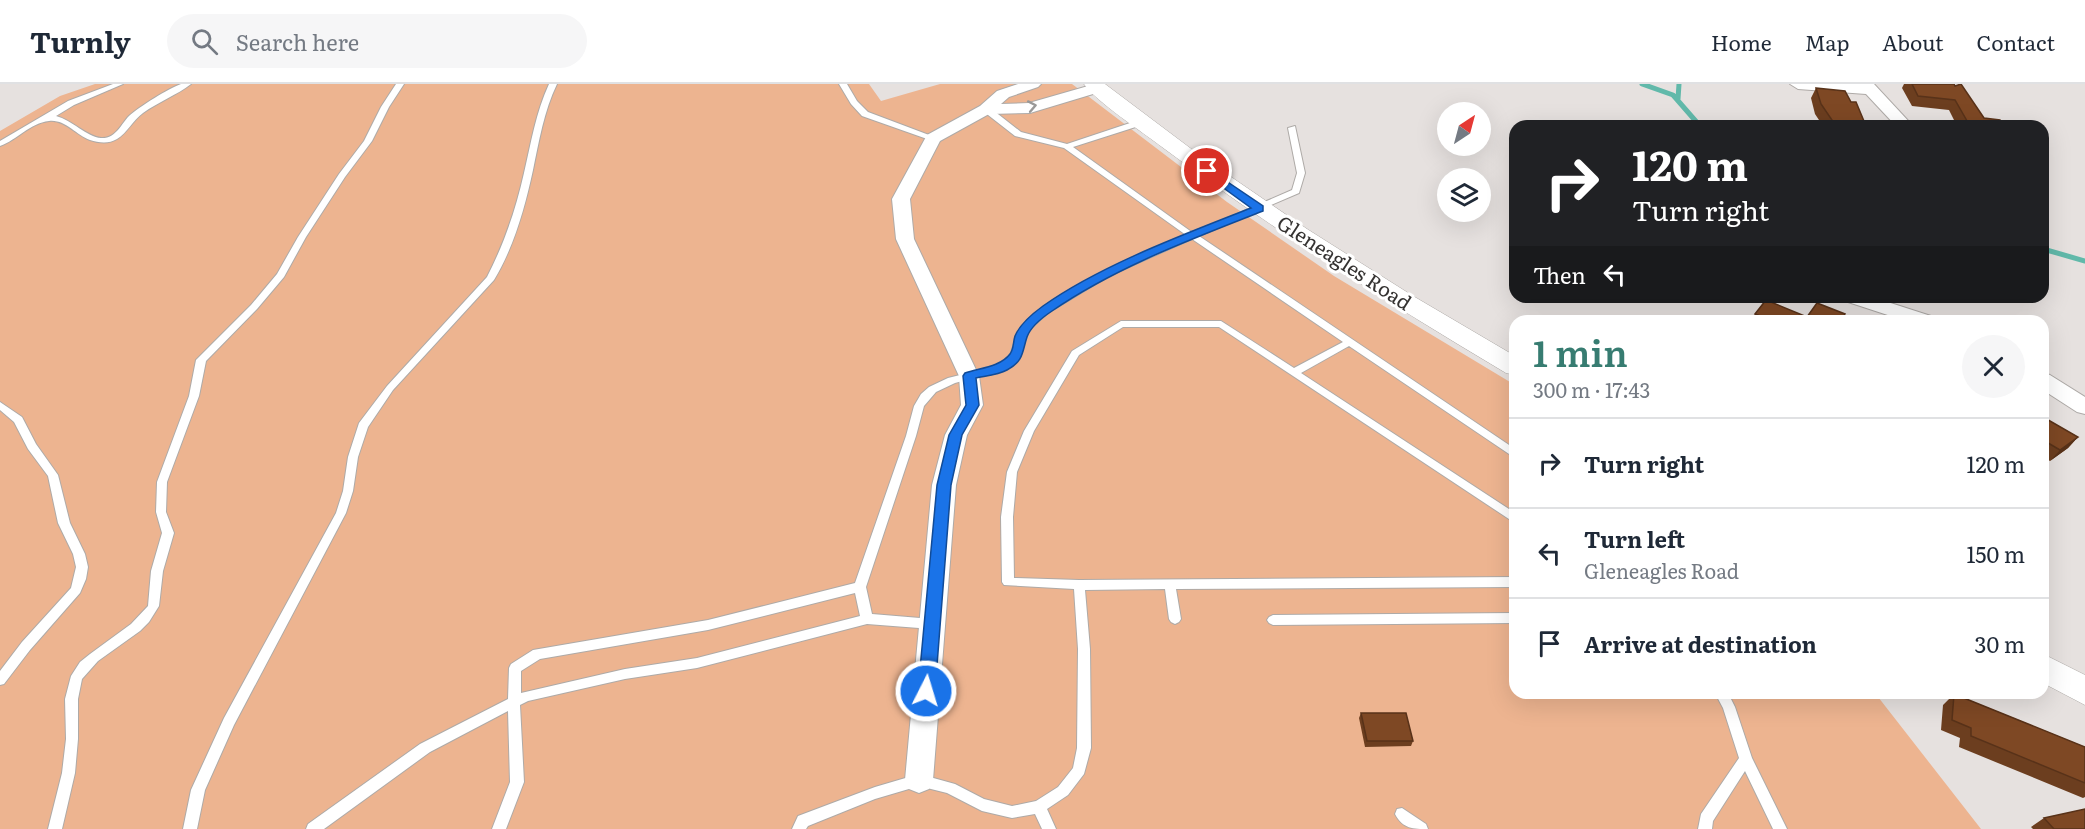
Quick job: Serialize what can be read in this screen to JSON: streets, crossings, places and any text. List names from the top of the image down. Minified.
{"streets":{"street":["Gleneagles Road"]},"north":"top right","page":{"header":"Turnly","search":"Search here","nav":["Home","Map","About","Contact"],"turn":["120 m","Turn right"],"then":"Then","heading":["1 min","300 m · 17:43"],"list":[{"name":"Turn right","value":"120 m"},{"name":"Turn left","note":"Gleneagles Road","value":"150 m"},{"name":"Arrive at destination","value":"30 m"}]}}
